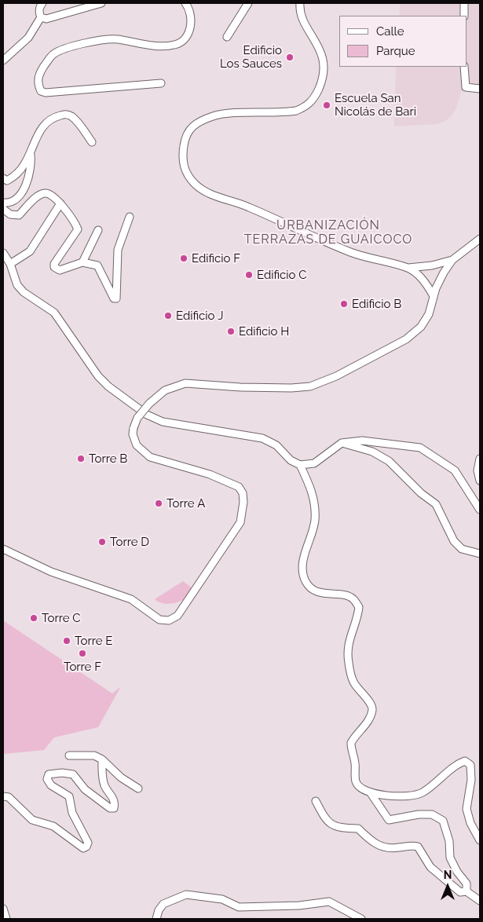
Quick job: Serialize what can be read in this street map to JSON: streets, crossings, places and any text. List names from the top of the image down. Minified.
{"districts":["URBANIZACIÓN TERRAZAS DE GUAICOCO"],"places":["Edificio Los Sauces","Escuela San Nicolás de Bari","Edificio F","Edificio C","Edificio B","Edificio J","Edificio H","Torre B","Torre A","Torre D","Torre C","Torre E","Torre F"],"legend":["Calle","Parque"],"north":"top"}
